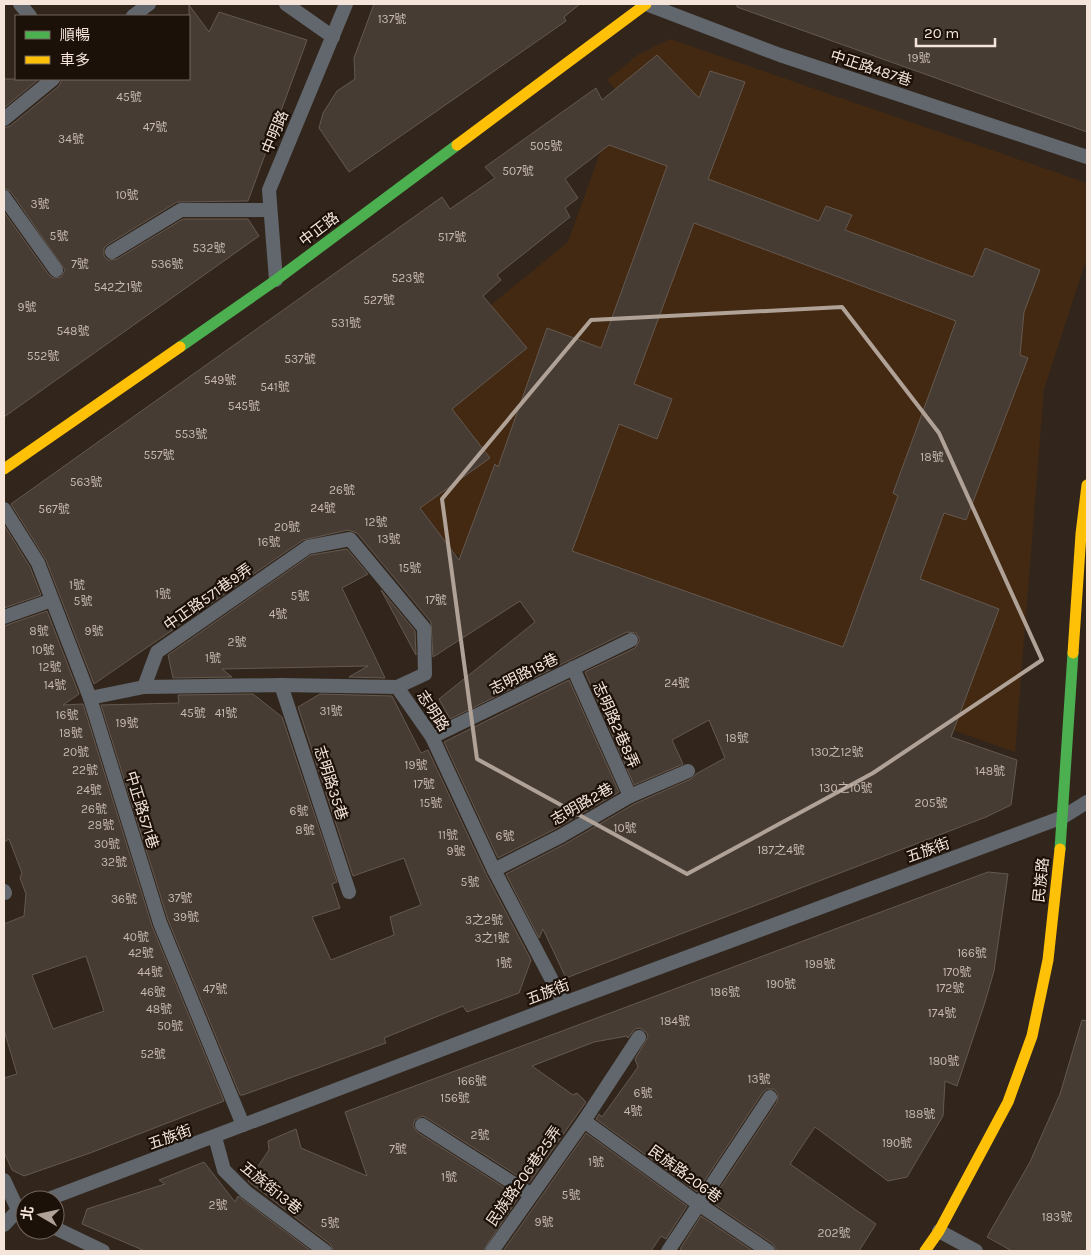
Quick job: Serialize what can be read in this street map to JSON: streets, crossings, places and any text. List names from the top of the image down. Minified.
{"streets":{"main road":["中正路","民族路"],"lane":["中正路487巷","中明路","中正路571巷9弄","志明路18巷","志明路","志明路2巷8弄","志明路35巷","志明路2巷","中正路571巷","五族街","民族路206巷","民族路206巷25弄","五族街13巷"]},"crossings":[["中正路487巷","中正路"],["中明路","中正路"],["中正路571巷9弄","志明路"],["志明路18巷","志明路"],["志明路18巷","志明路2巷8弄"],["志明路","志明路35巷"],["志明路","志明路2巷"],["志明路","中正路571巷"],["志明路","五族街"],["志明路2巷8弄","志明路2巷"],["中正路571巷","五族街"],["五族街","民族路"],["五族街","五族街13巷"],["民族路206巷","民族路206巷25弄"]],"house_numbers":["137號","19號","45號","47號","34號","505號","507號","10號","3號","5號","517號","532號","7號","536號","523號","542之1號","527號","9號","531號","548號","552號","537號","549號","541號","545號","553號","557號","18號","563號","26號","24號","567號","12號","20號","13號","16號","15號","1號","1號","5號","17號","5號","4號","8號","9號","2號","10號","1號","12號","24號","14號","31號","45號","41號","16號","19號","18號","18號","20號","130之12號","19號","22號","148號","17號","130之10號","24號","15號","205號","26號","6號","28號","10號","8號","11號","6號","30號","187之4號","9號","32號","5號","37號","36號","39號","3之2號","40號","3之1號","42號","166號","1號","198號","44號","170號","190號","172號","47號","46號","186號","48號","174號","184號","50號","52號","180號","13號","166號","6號","156號","4號","188號","2號","190號","7號","1號","1號","5號","2號","183號","9號","5號","202號"],"legend":["順暢","車多"],"scale_bar":"20 m","north":"left"}
